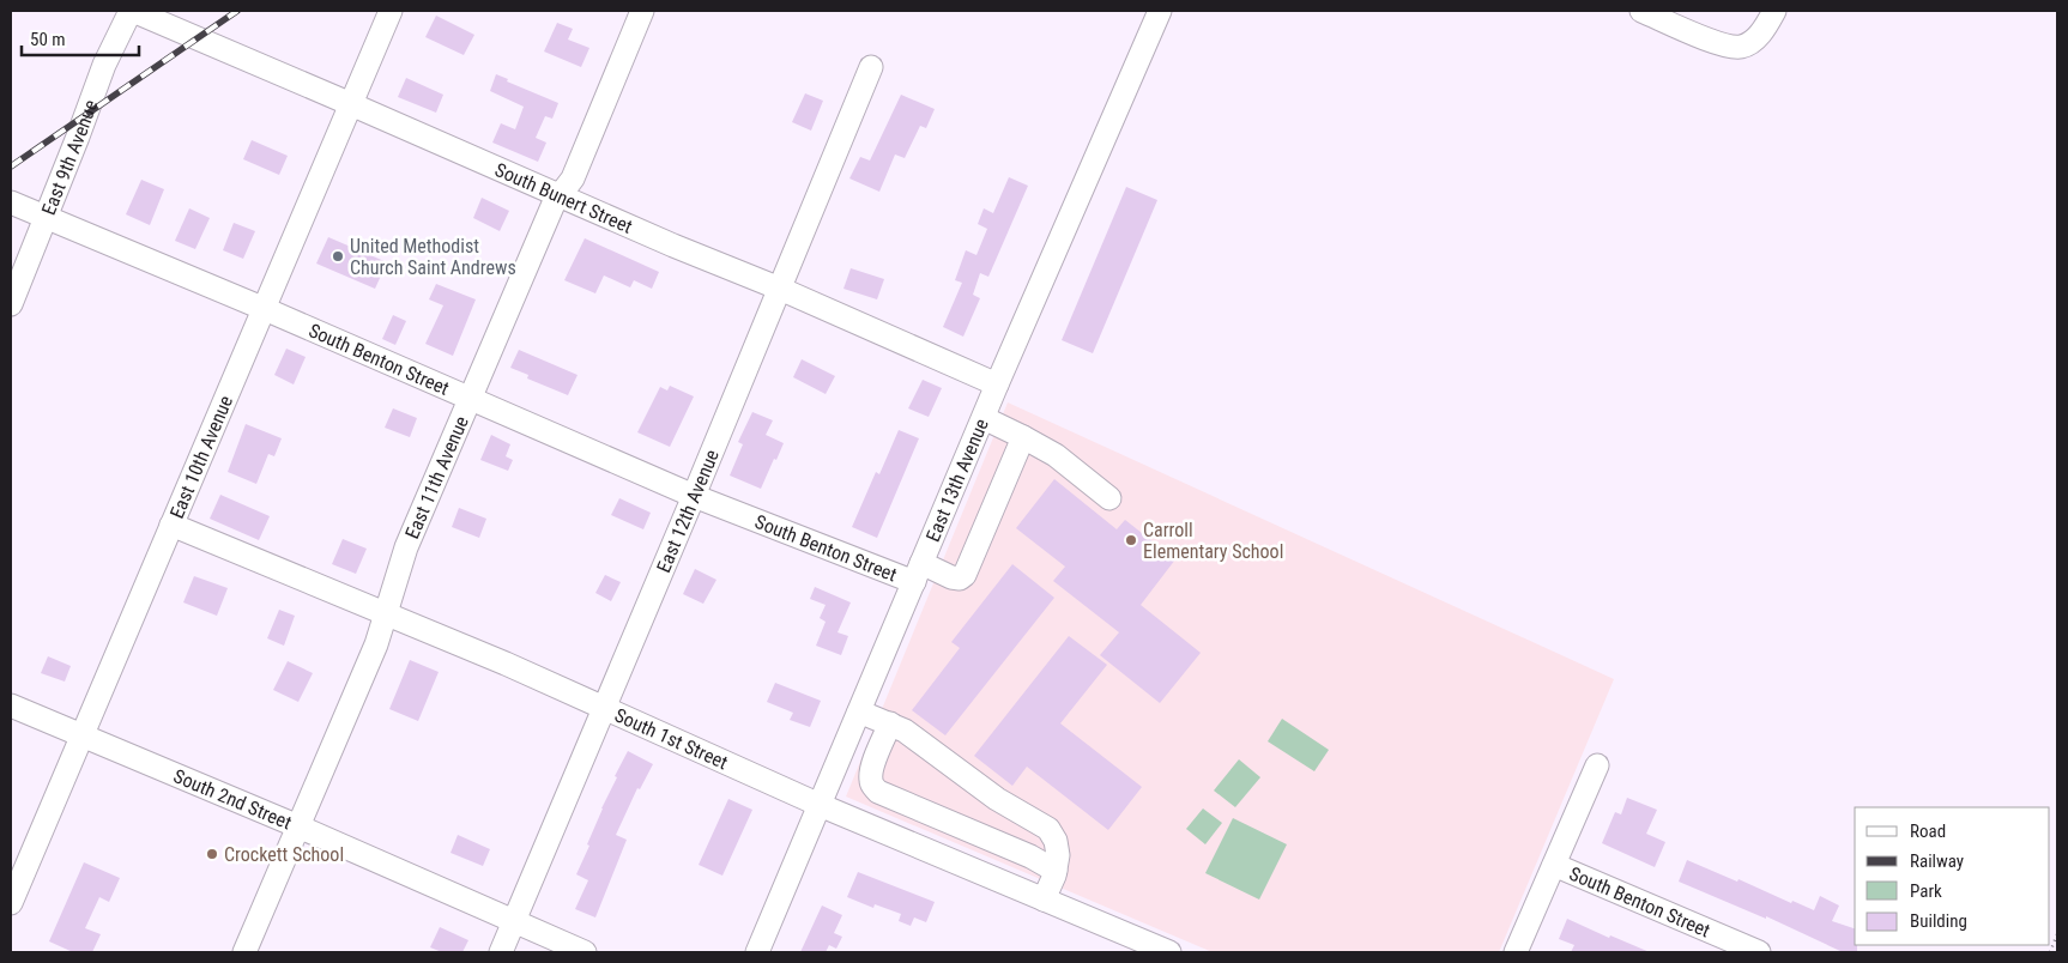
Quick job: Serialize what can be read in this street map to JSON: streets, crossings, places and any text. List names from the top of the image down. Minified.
{"streets":{"street":["East 9th Avenue","South Bunert Street","South Benton Street","East 10th Avenue","East 11th Avenue","East 13th Avenue","East 12th Avenue","South 1st Street","South 2nd Street"]},"crossings":[["East 9th Avenue","South Bunert Street"],["East 9th Avenue","South Benton Street"],["South Bunert Street","East 10th Avenue"],["South Bunert Street","East 11th Avenue"],["South Bunert Street","East 13th Avenue"],["South Bunert Street","East 12th Avenue"],["South Benton Street","East 10th Avenue"],["South Benton Street","East 11th Avenue"],["South Benton Street","East 13th Avenue"],["South Benton Street","East 12th Avenue"],["East 10th Avenue","South 1st Street"],["East 10th Avenue","South 2nd Street"],["East 11th Avenue","South 1st Street"],["East 11th Avenue","South 2nd Street"],["East 13th Avenue","South 1st Street"],["East 12th Avenue","South 1st Street"],["East 12th Avenue","South 2nd Street"]],"places":["United Methodist Church Saint Andrews","Carroll Elementary School","Crockett School"],"legend":["Road","Railway","Park","Building"],"scale_bar":"50 m"}
